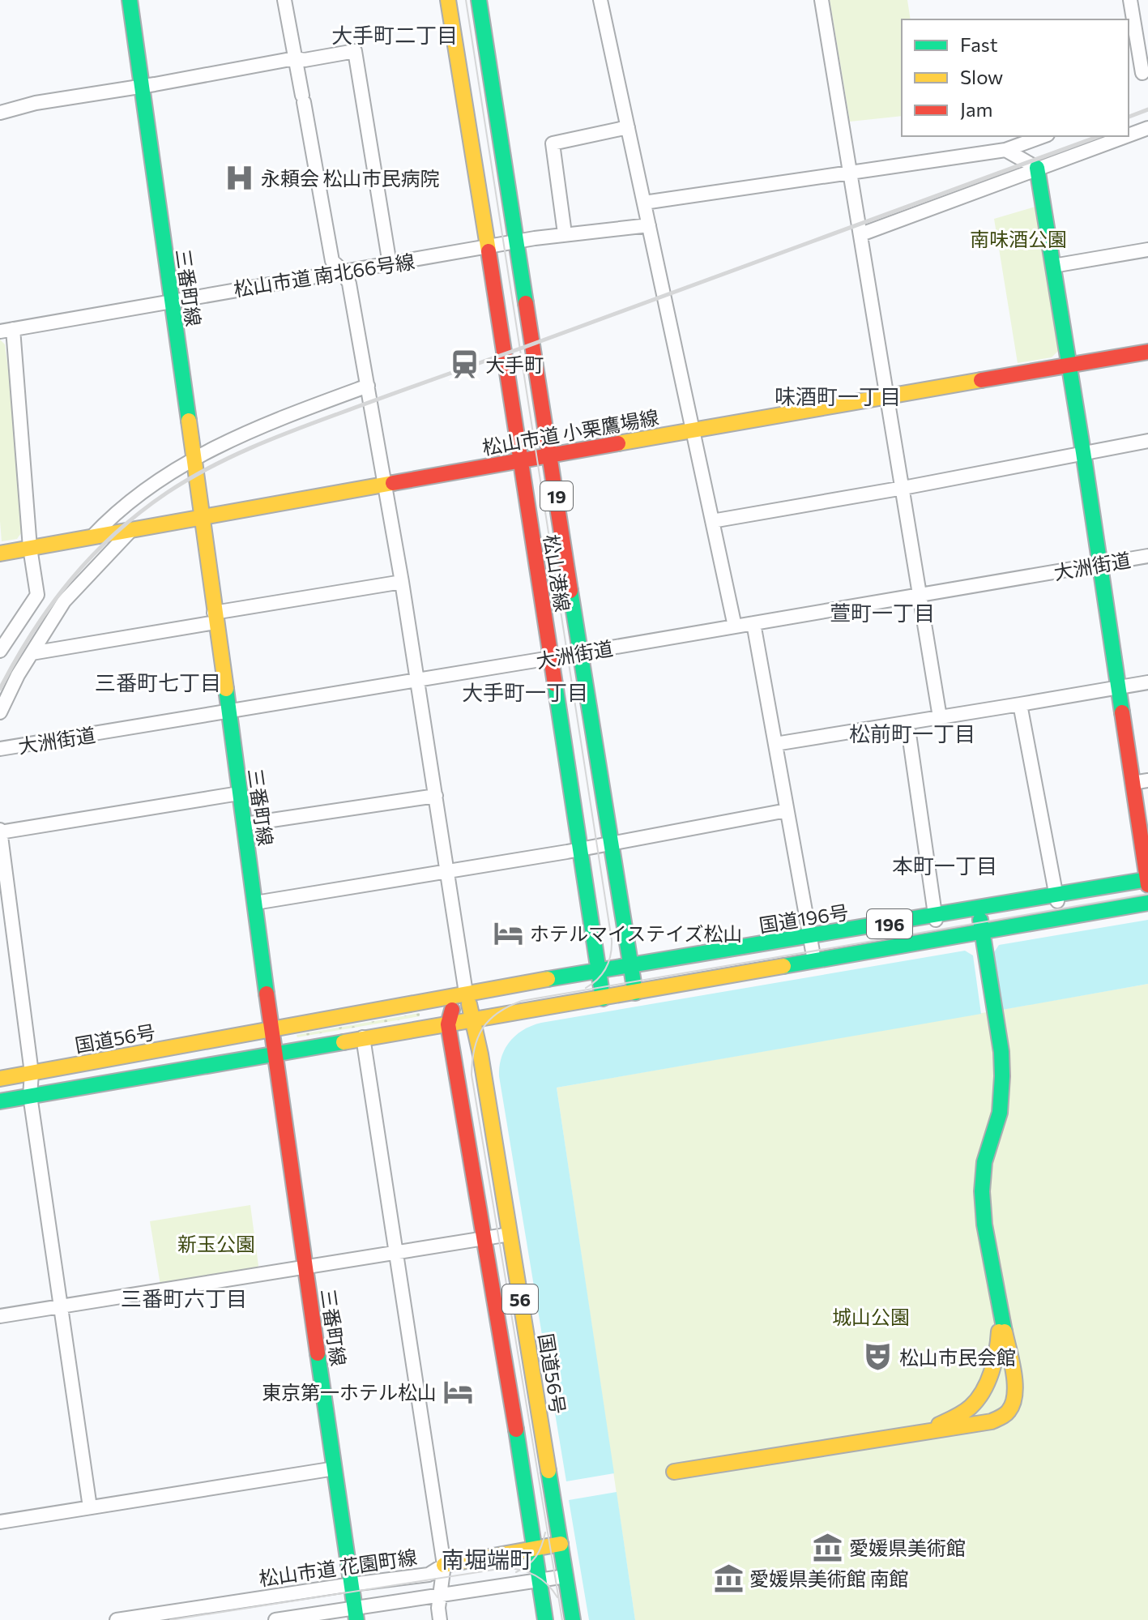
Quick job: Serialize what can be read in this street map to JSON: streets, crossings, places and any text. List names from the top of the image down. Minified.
{"streets":{"main road":["三番町線","松山市道 小栗鷹場線","19","松山港線","国道196号","196","国道56号","56","松山市道 花園町線"],"street":["松山市道 南北66号線","大洲街道"]},"crossings":[["松山市道 南北66号線","三番町線"],["松山市道 南北66号線","松山港線"],["三番町線","松山市道 小栗鷹場線"],["三番町線","大洲街道"],["三番町線","国道56号"],["三番町線","松山市道 花園町線"],["松山市道 小栗鷹場線","松山港線"],["大洲街道","松山港線"],["松山港線","国道196号"],["松山港線","196"],["国道196号","国道56号"],["196","国道56号"],["国道56号","松山市道 花園町線"],["56","松山市道 花園町線"]],"districts":["大手町二丁目","味酒町一丁目","萱町一丁目","三番町七丁目","大手町一丁目","松前町一丁目","本町一丁目","三番町六丁目","南堀端町"],"parks":["南味酒公園","新玉公園","城山公園"],"places":{"hospital":["永頼会 松山市民病院"],"station":["大手町"],"hotel":["ホテルマイステイズ松山","東京第一ホテル松山"],"theatre":["松山市民会館"],"museum":["愛媛県美術館","愛媛県美術館 南館"]},"legend":["Fast","Slow","Jam"]}
